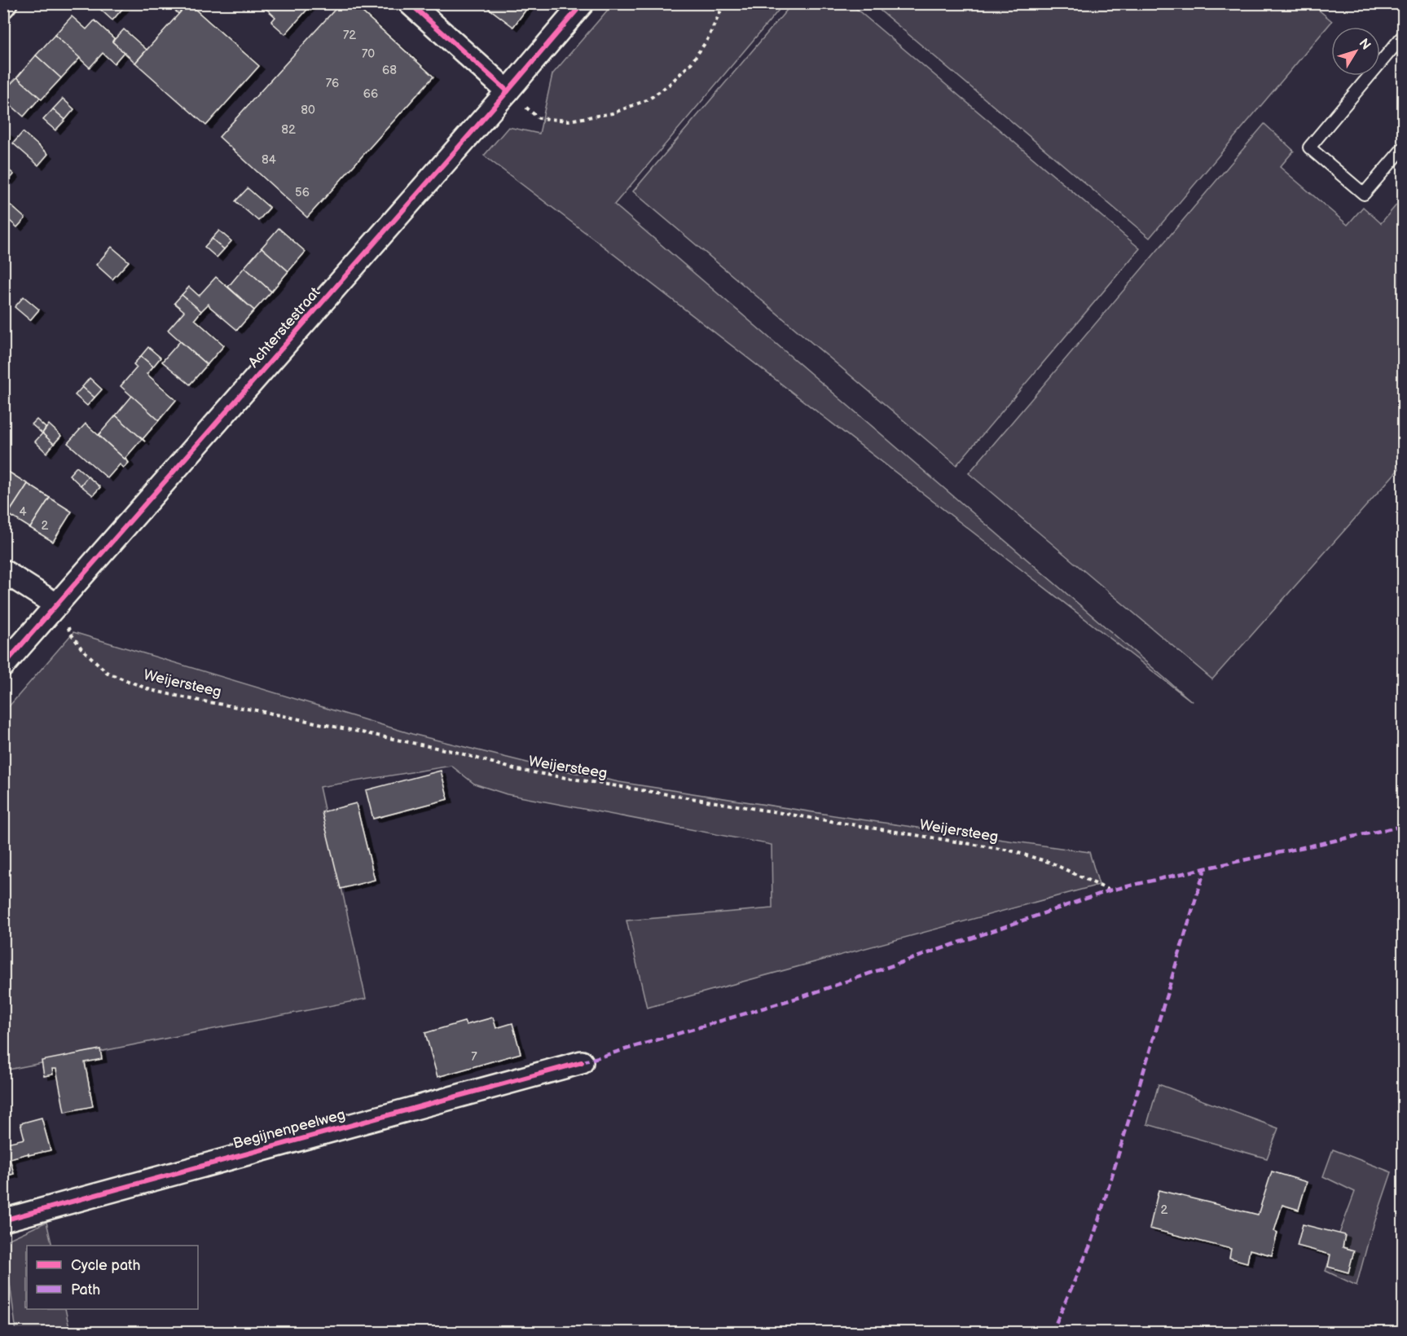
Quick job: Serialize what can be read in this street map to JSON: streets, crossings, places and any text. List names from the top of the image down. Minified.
{"streets":{"street":["Achterstestraat","Begijnenpeelweg"],"path":["Weijersteeg"]},"crossings":[["Achterstestraat","Weijersteeg"]],"house_numbers":["72","70","68","76","66","80","82","84","56","4","2","7","2"],"legend":["Cycle path","Path"],"north":"top right"}
